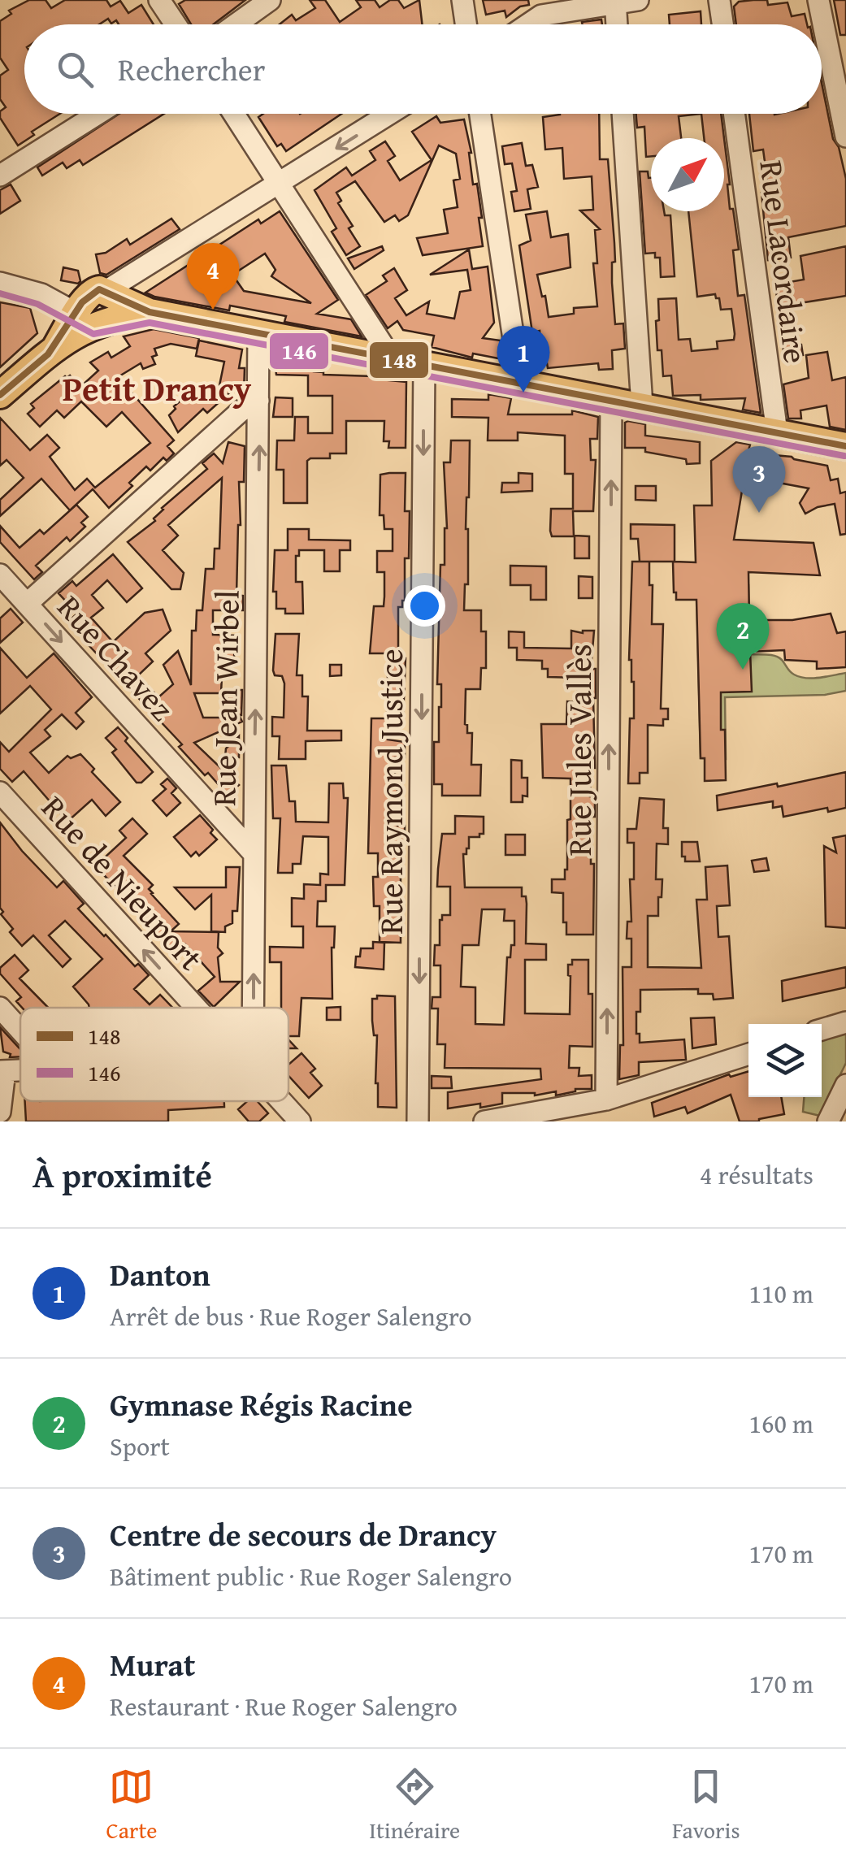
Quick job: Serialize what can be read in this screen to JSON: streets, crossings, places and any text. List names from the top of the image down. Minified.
{"streets":{"street":["Rue Lacordaire","Rue Chavez","Rue Jean Wirbel","Rue Jules Vallès","Rue Raymond Justice","Rue de Nieuport"]},"crossings":[["Rue Chavez","Rue Jean Wirbel"]],"one_way":["Rue Chavez","Rue Jean Wirbel","Rue Jules Vallès","Rue Raymond Justice","Rue de Nieuport"],"districts":["Petit Drancy"],"lines":["transit line 148","transit line 146"],"legend":["148","146"],"north":"top right","page":{"search":"Rechercher","pins":["4","1","3","2"],"heading":["À proximité","4 résultats"],"list":[{"mark":"1","name":"Danton","note":"Arrêt de bus · Rue Roger Salengro","value":"110 m"},{"mark":"2","name":"Gymnase Régis Racine","note":"Sport","value":"160 m"},{"mark":"3","name":"Centre de secours de Drancy","note":"Bâtiment public · Rue Roger Salengro","value":"170 m"},{"mark":"4","name":"Murat","note":"Restaurant · Rue Roger Salengro","value":"170 m"}],"nav":["Carte","Itinéraire","Favoris"]}}
